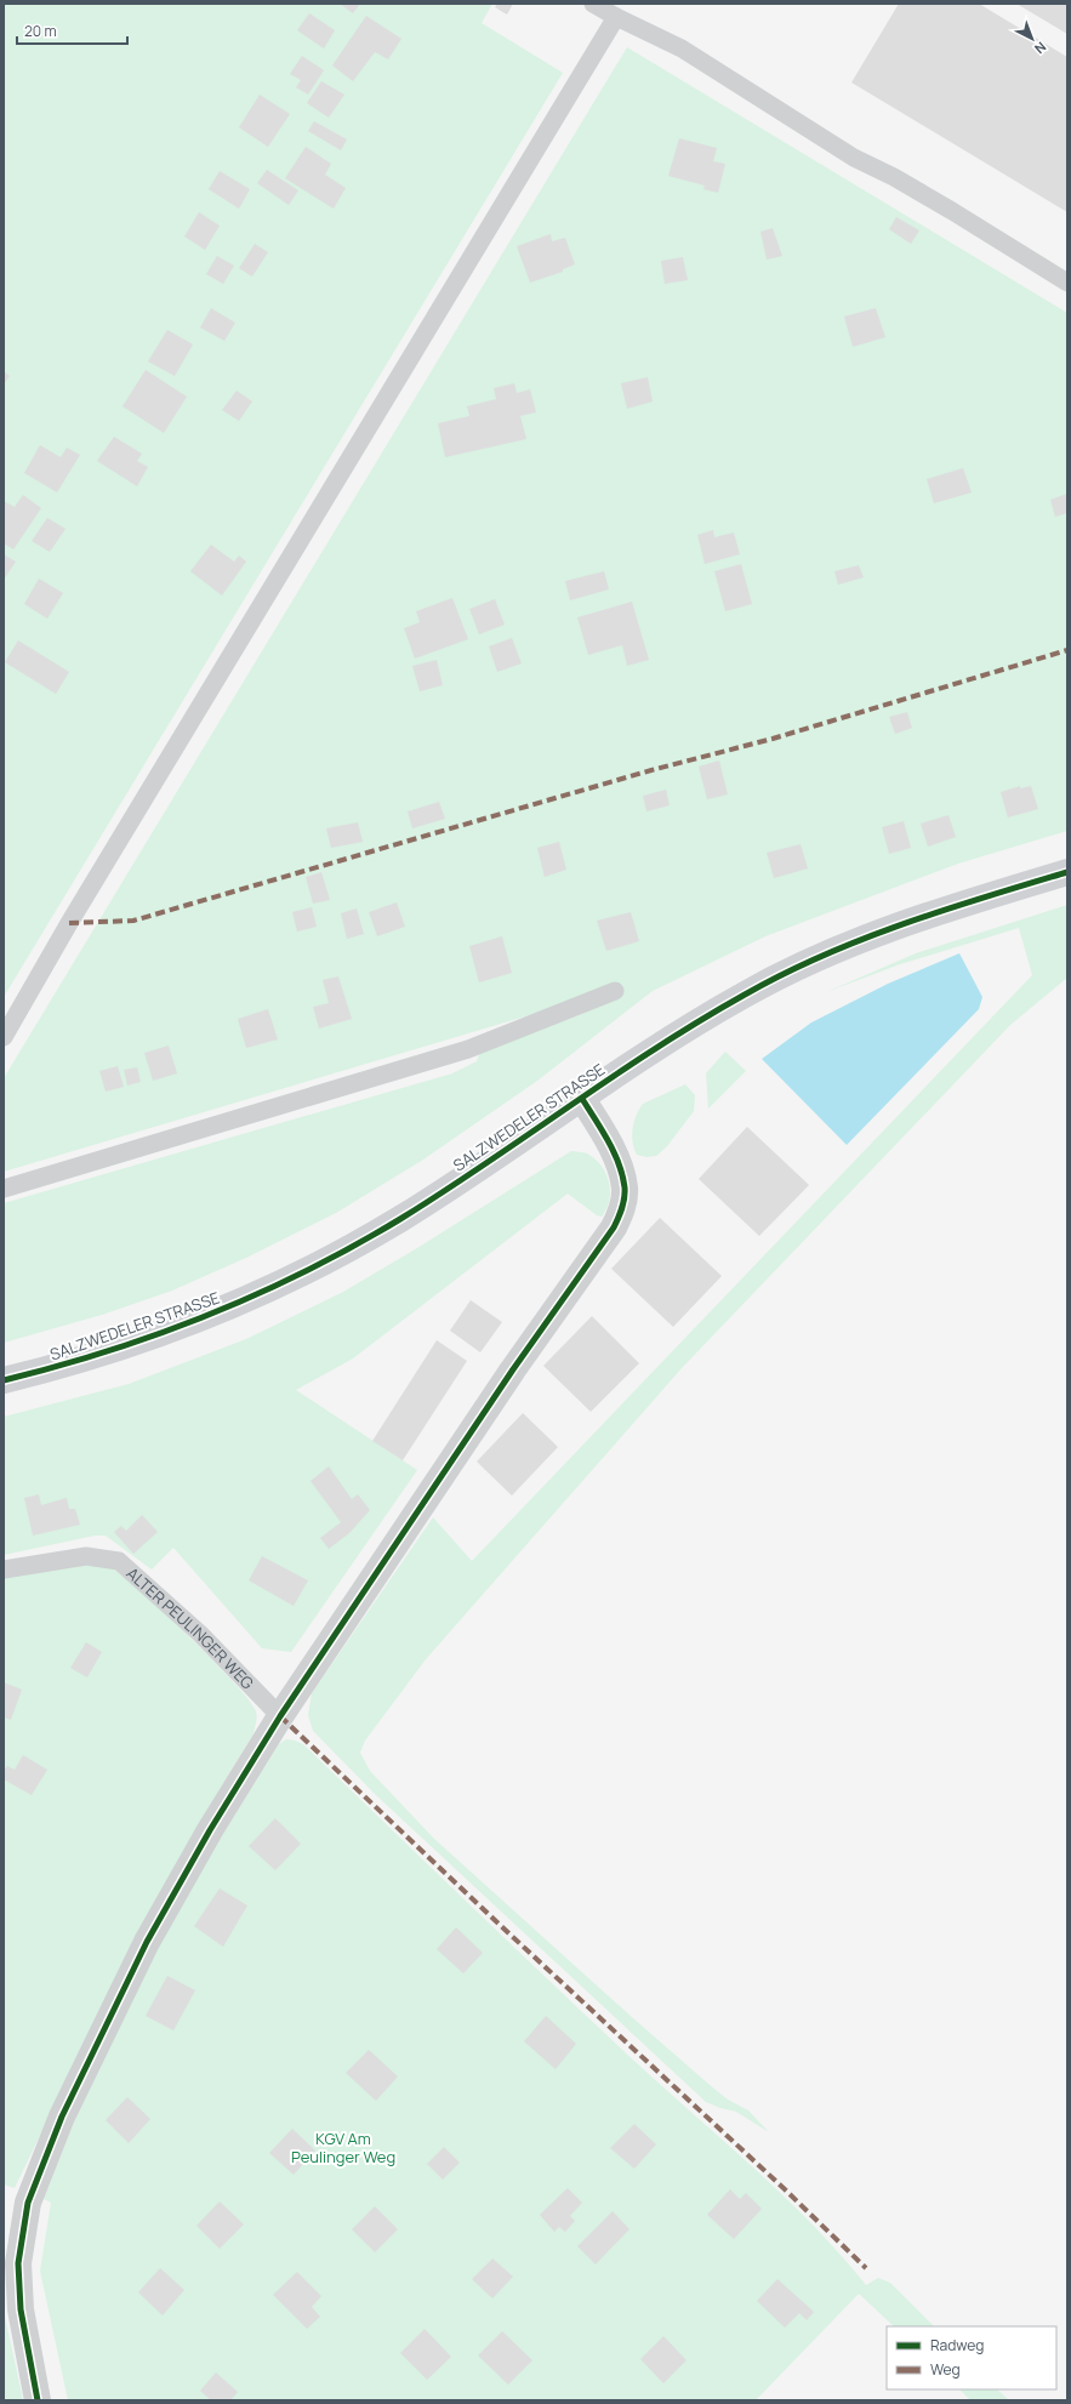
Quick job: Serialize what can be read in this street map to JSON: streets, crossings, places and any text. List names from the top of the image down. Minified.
{"streets":{"main road":["SALZWEDELER STRASSE"],"lane":["ALTER PEULINGER WEG"]},"parks":["KGV Am Peulinger Weg"],"legend":["Radweg","Weg"],"scale_bar":"20 m","north":"bottom right"}
